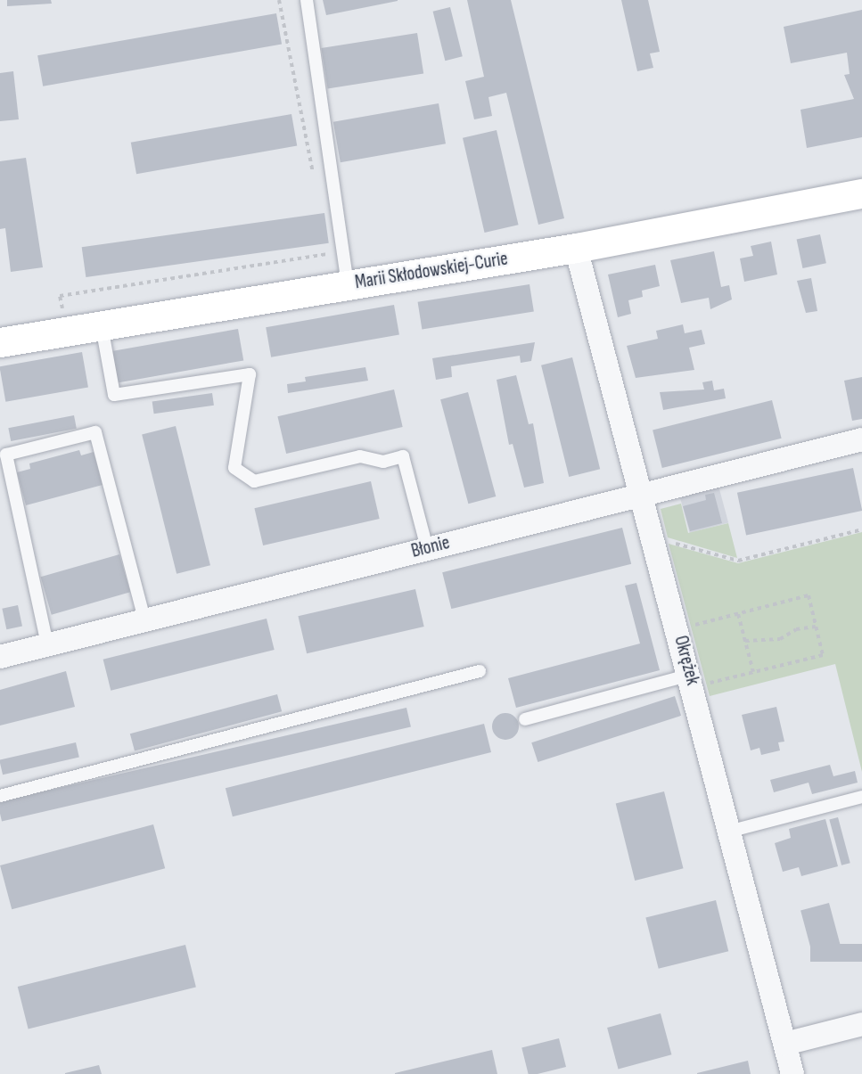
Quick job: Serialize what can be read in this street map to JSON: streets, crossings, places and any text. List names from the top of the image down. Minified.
{"streets":{"street":["Marii Skłodowskiej-Curie","Błonie","Okrężek"]},"crossings":[["Marii Skłodowskiej-Curie","Okrężek"],["Błonie","Okrężek"]]}
